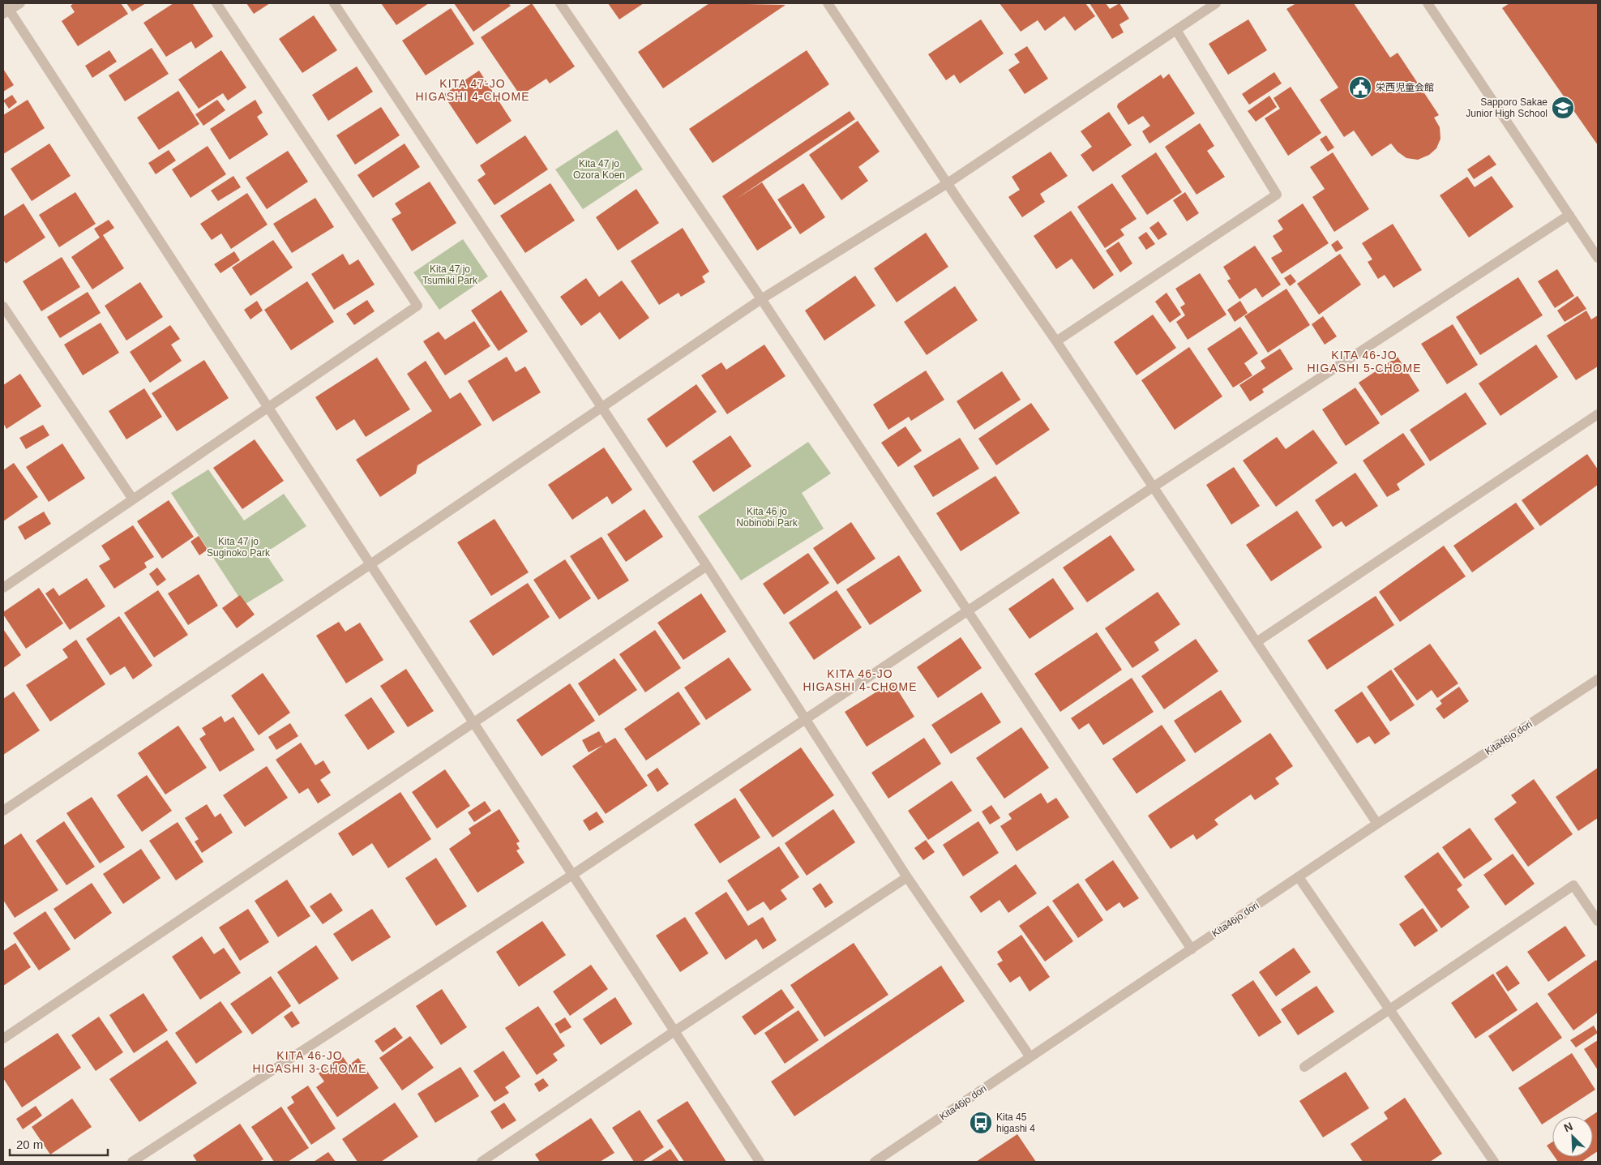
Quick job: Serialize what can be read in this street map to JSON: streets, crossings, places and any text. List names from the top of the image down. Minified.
{"streets":{"street":["Kita46jo dori"]},"districts":["KITA 47-JO HIGASHI 4-CHOME","KITA 46-JO HIGASHI 5-CHOME","KITA 46-JO HIGASHI 4-CHOME","KITA 46-JO HIGASHI 3-CHOME"],"parks":["Kita 47 jo Ozora Koen","Kita 47 jo Tsumiki Park","Kita 46 jo Nobinobi Park","Kita 47 jo Suginoko Park"],"places":{"public building":["栄西児童会館"],"school or university":["Sapporo Sakae Junior High School"],"bus stop":["Kita 45 higashi 4"]},"scale_bar":"20 m","north":"top left"}
